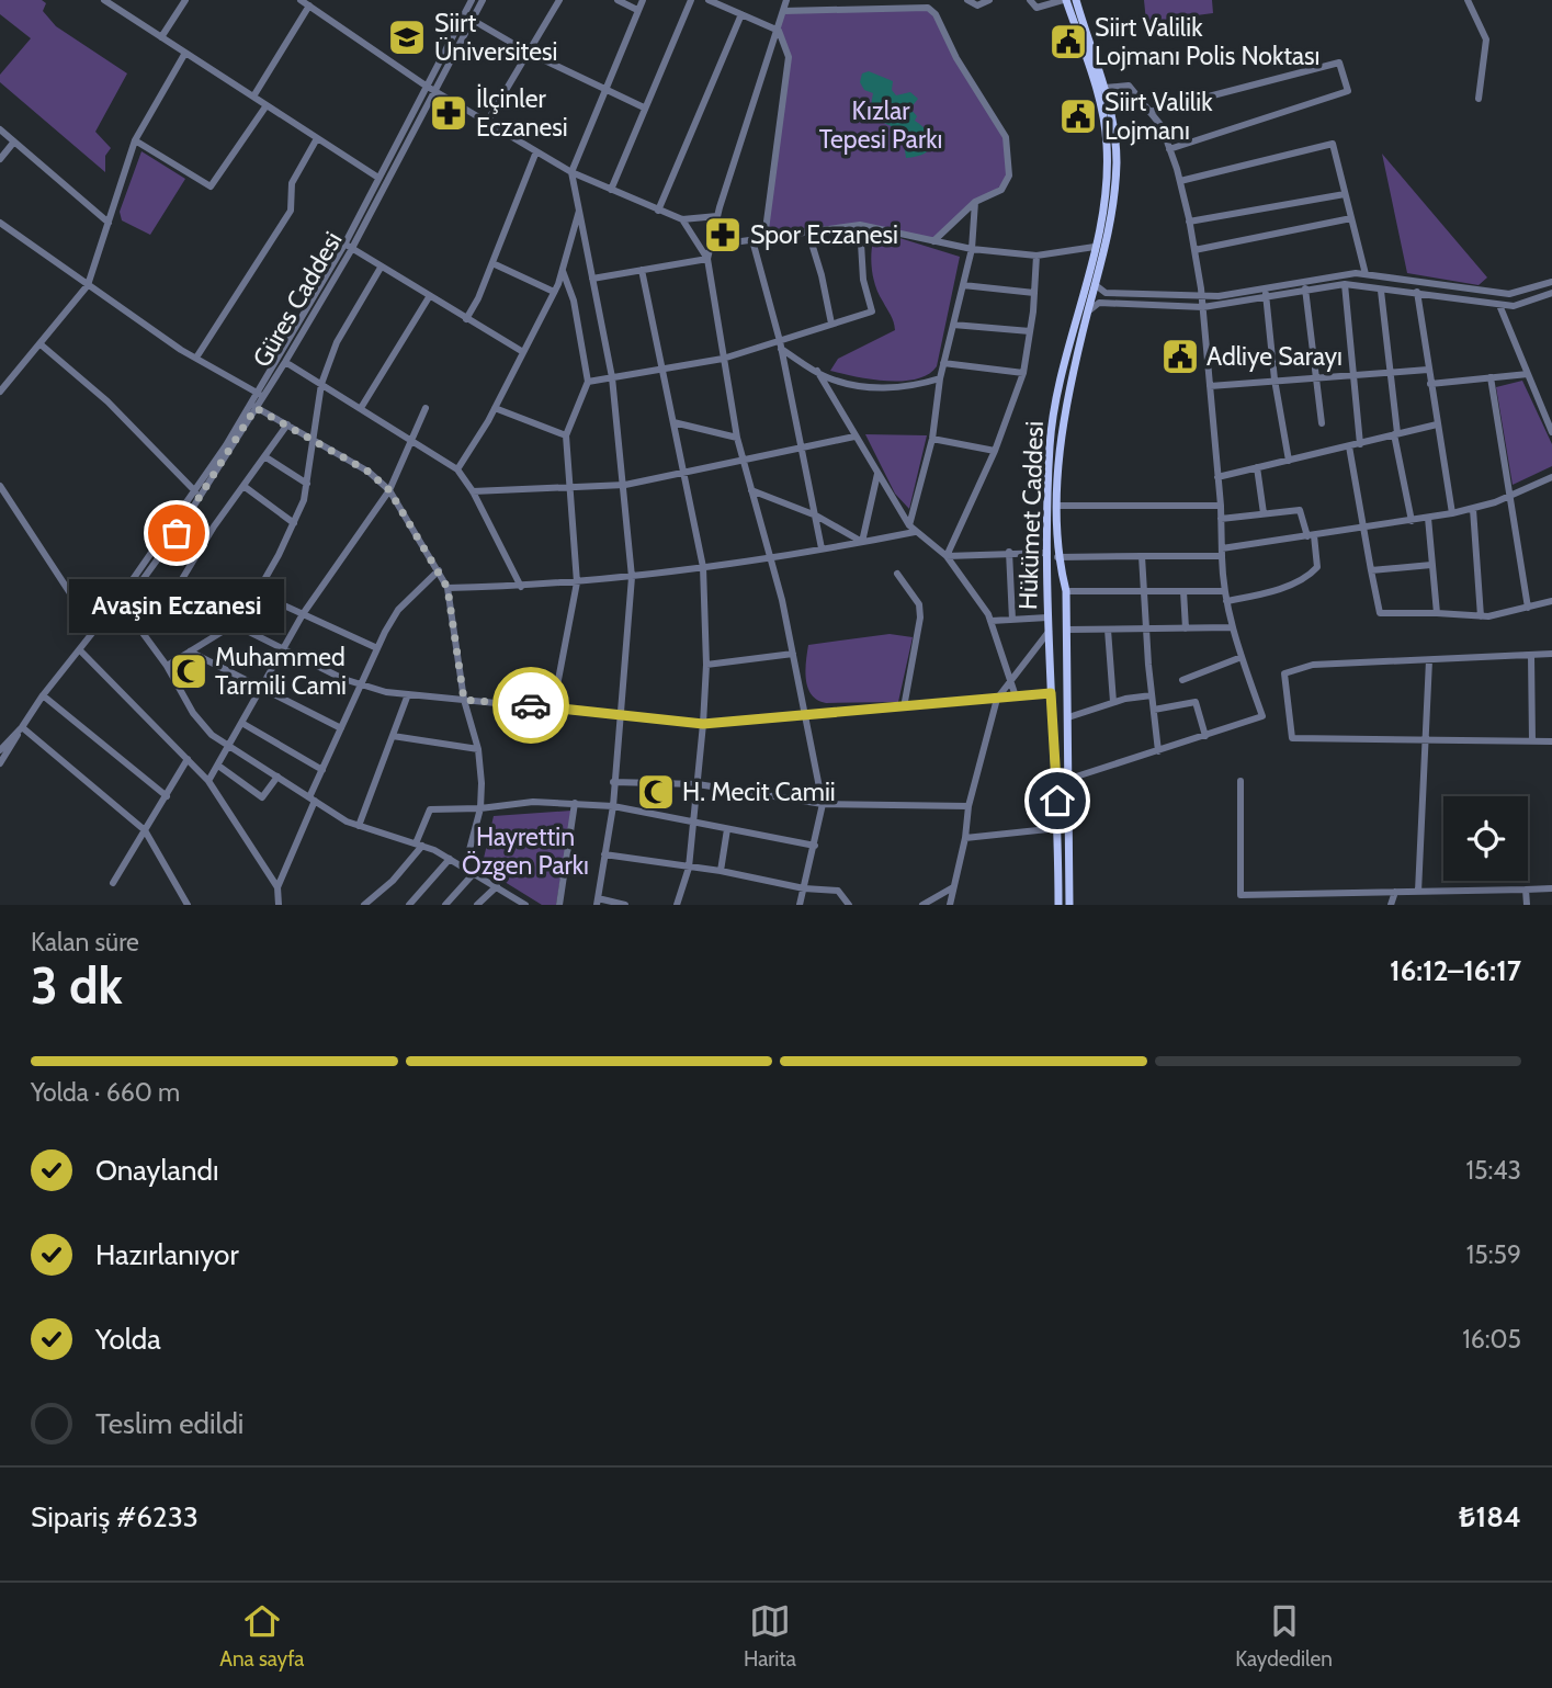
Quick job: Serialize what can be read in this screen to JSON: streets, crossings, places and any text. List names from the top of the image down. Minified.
{"streets":{"main road":["Hükümet Caddesi"],"street":["Güres Caddesi"]},"parks":["Kızlar Tepesi Parkı","Hayrettin Özgen Parkı"],"places":{"school or university":["Siirt Üniversitesi"],"public building":["Siirt Valilik Lojmanı Polis Noktası","Siirt Valilik Lojmanı","Adliye Sarayı"],"pharmacy":["İlçinler Eczanesi","Spor Eczanesi"],"other":["Avaşin Eczanesi"],"mosque":["Muhammed Tarmili Cami","H. Mecit Camii"]},"page":{"bubble":"Avaşin Eczanesi","heading":["3 dk","Kalan süre","16:12–16:17"],"panel":["Sipariş #6233","₺184"],"bar":"Yolda · 660 m","list":[["Onaylandı","15:43"],["Hazırlanıyor","15:59"],["Yolda","16:05"],"Teslim edildi"],"tabs":["Ana sayfa","Harita","Kaydedilen"]}}
